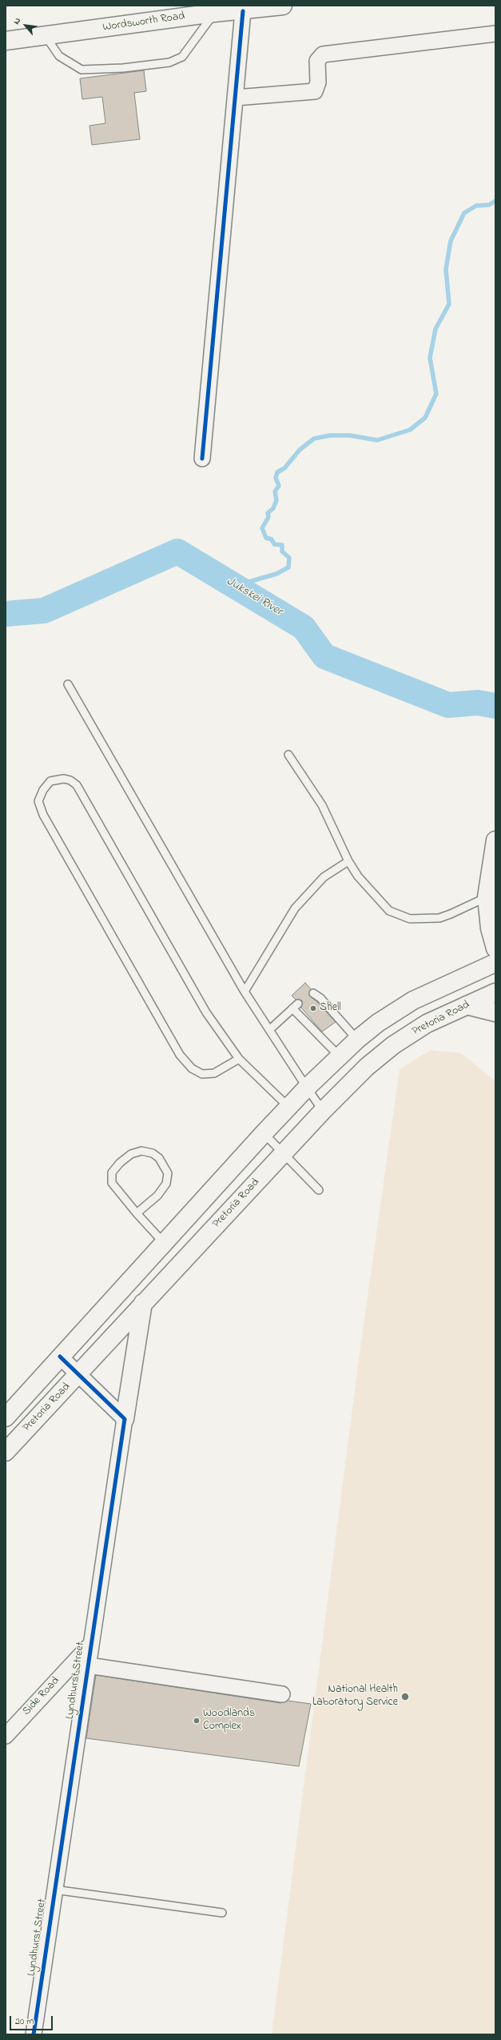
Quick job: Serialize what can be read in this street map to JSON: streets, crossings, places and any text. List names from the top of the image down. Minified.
{"streets":{"main road":["Wordsworth Road","Pretoria Road"],"street":["Lyndhurst Street","Side Road"]},"crossings":[["Lyndhurst Street","Side Road"]],"water":["Jukskei River"],"places":["Shell","National Health Laboratory Service","Woodlands Complex"],"scale_bar":"20 m","north":"top left"}
